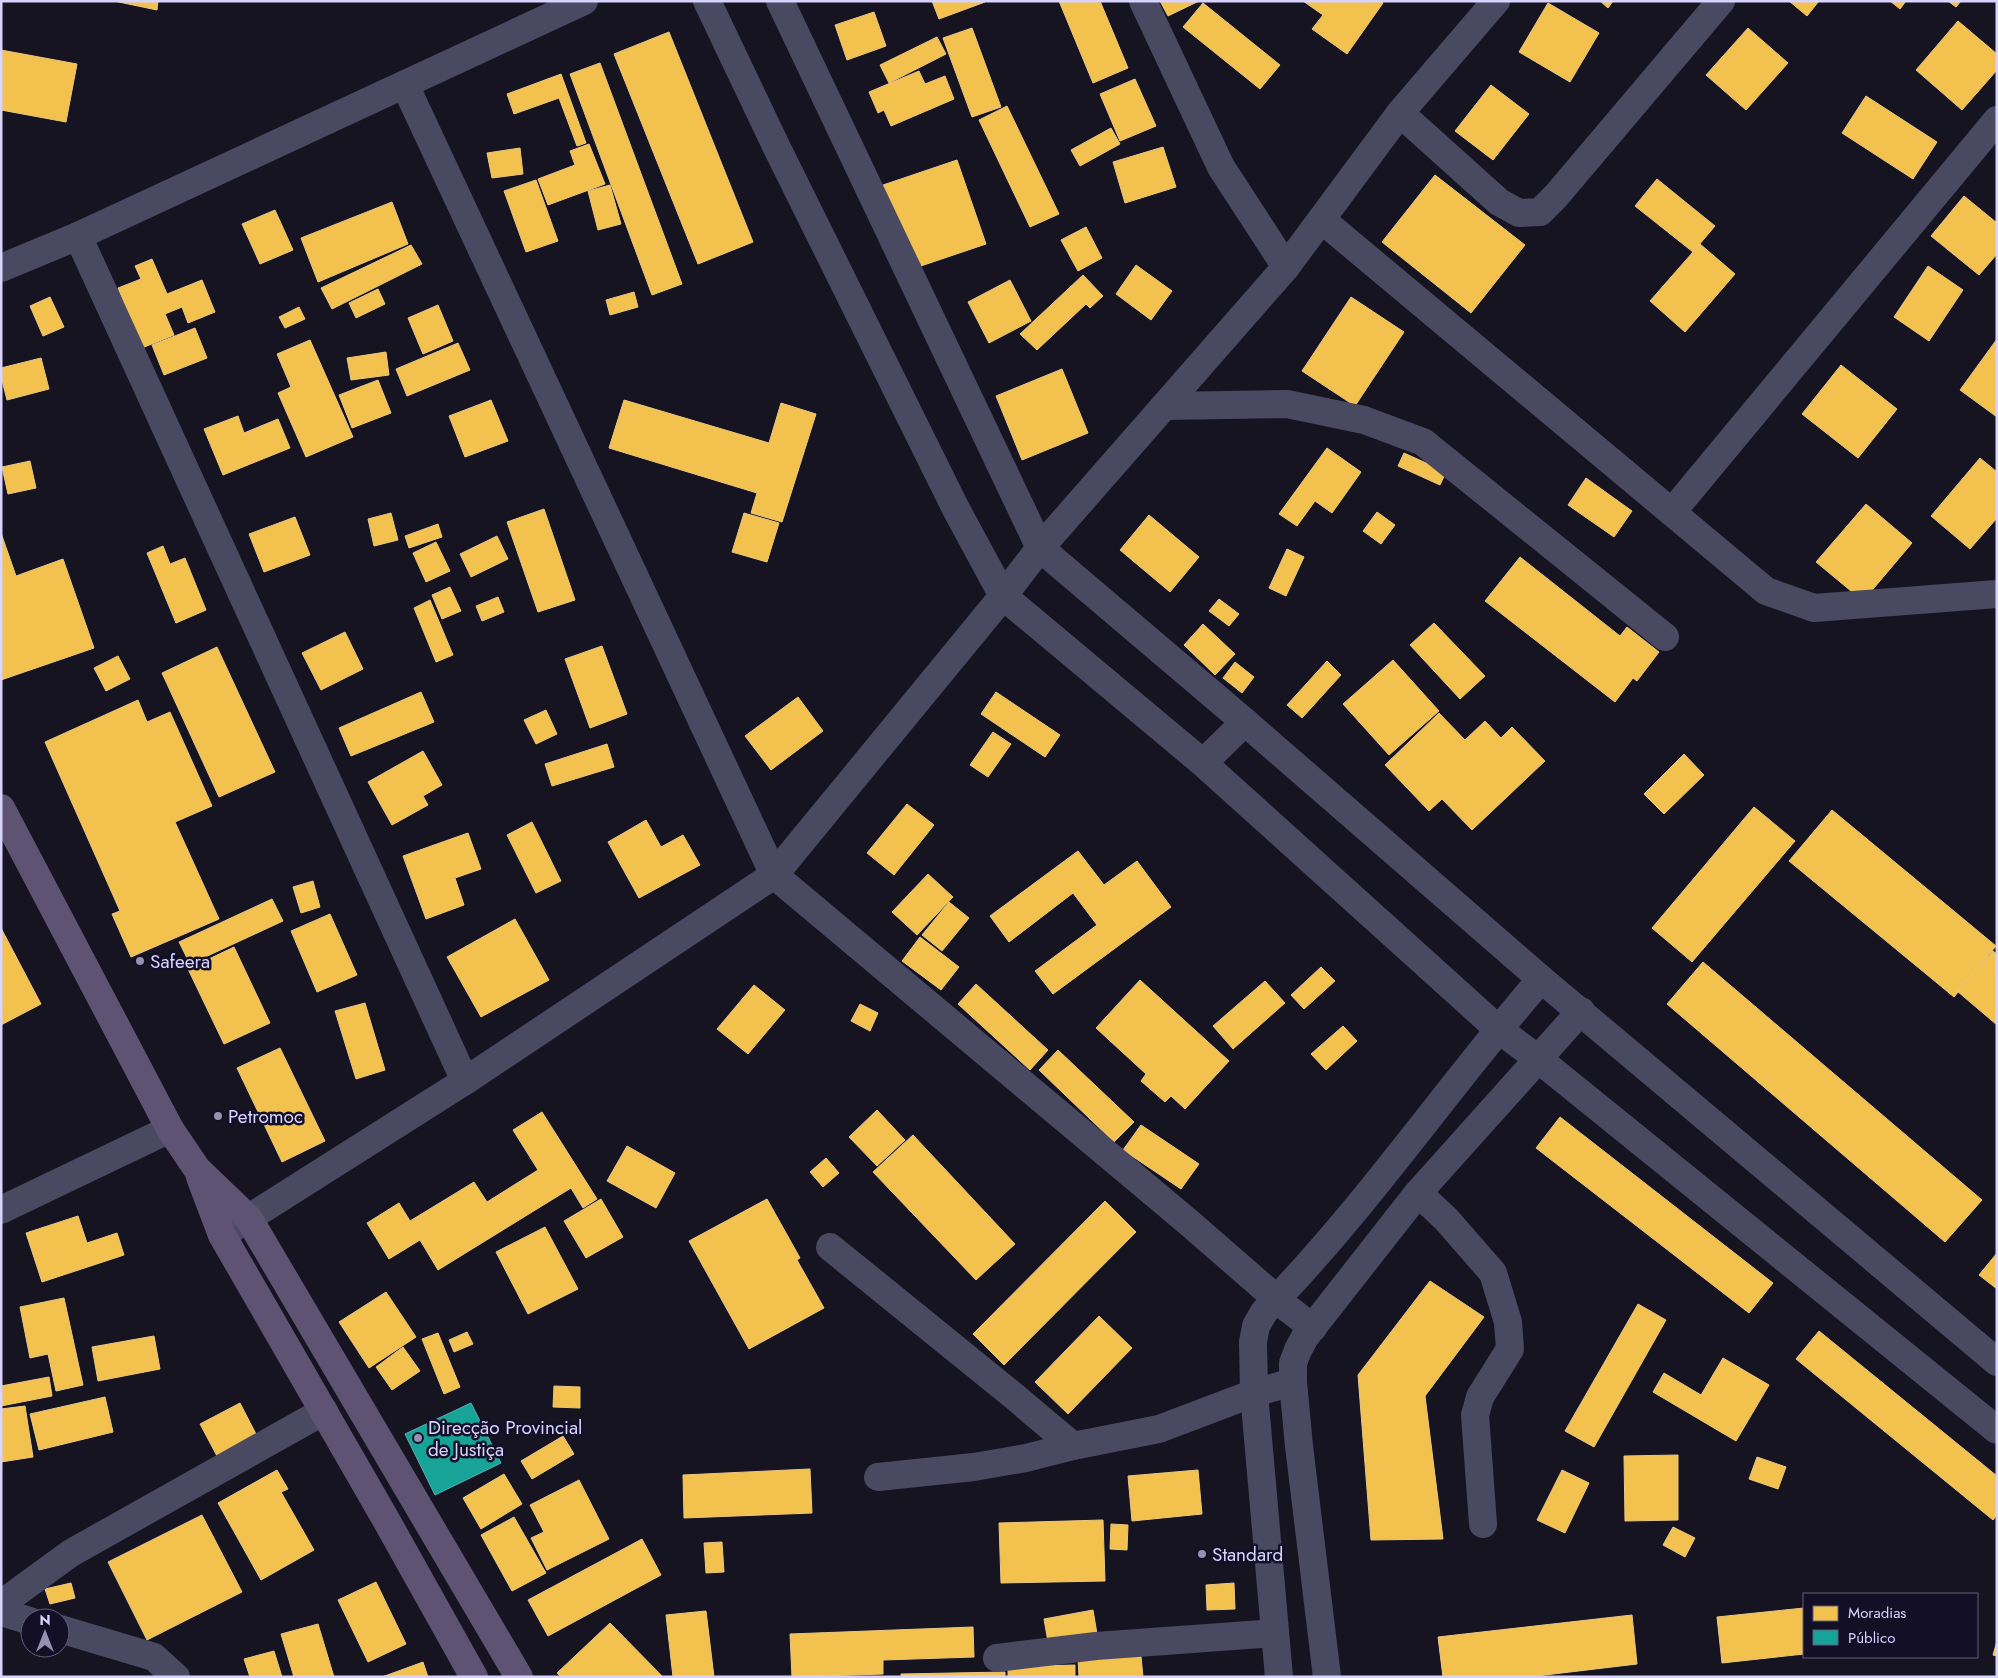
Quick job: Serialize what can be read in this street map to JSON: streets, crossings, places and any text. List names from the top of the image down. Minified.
{"places":["Safeera","Petromoc","Direcção Provincial de Justiça","Standard"],"legend":["Moradias","Público"],"north":"top"}
